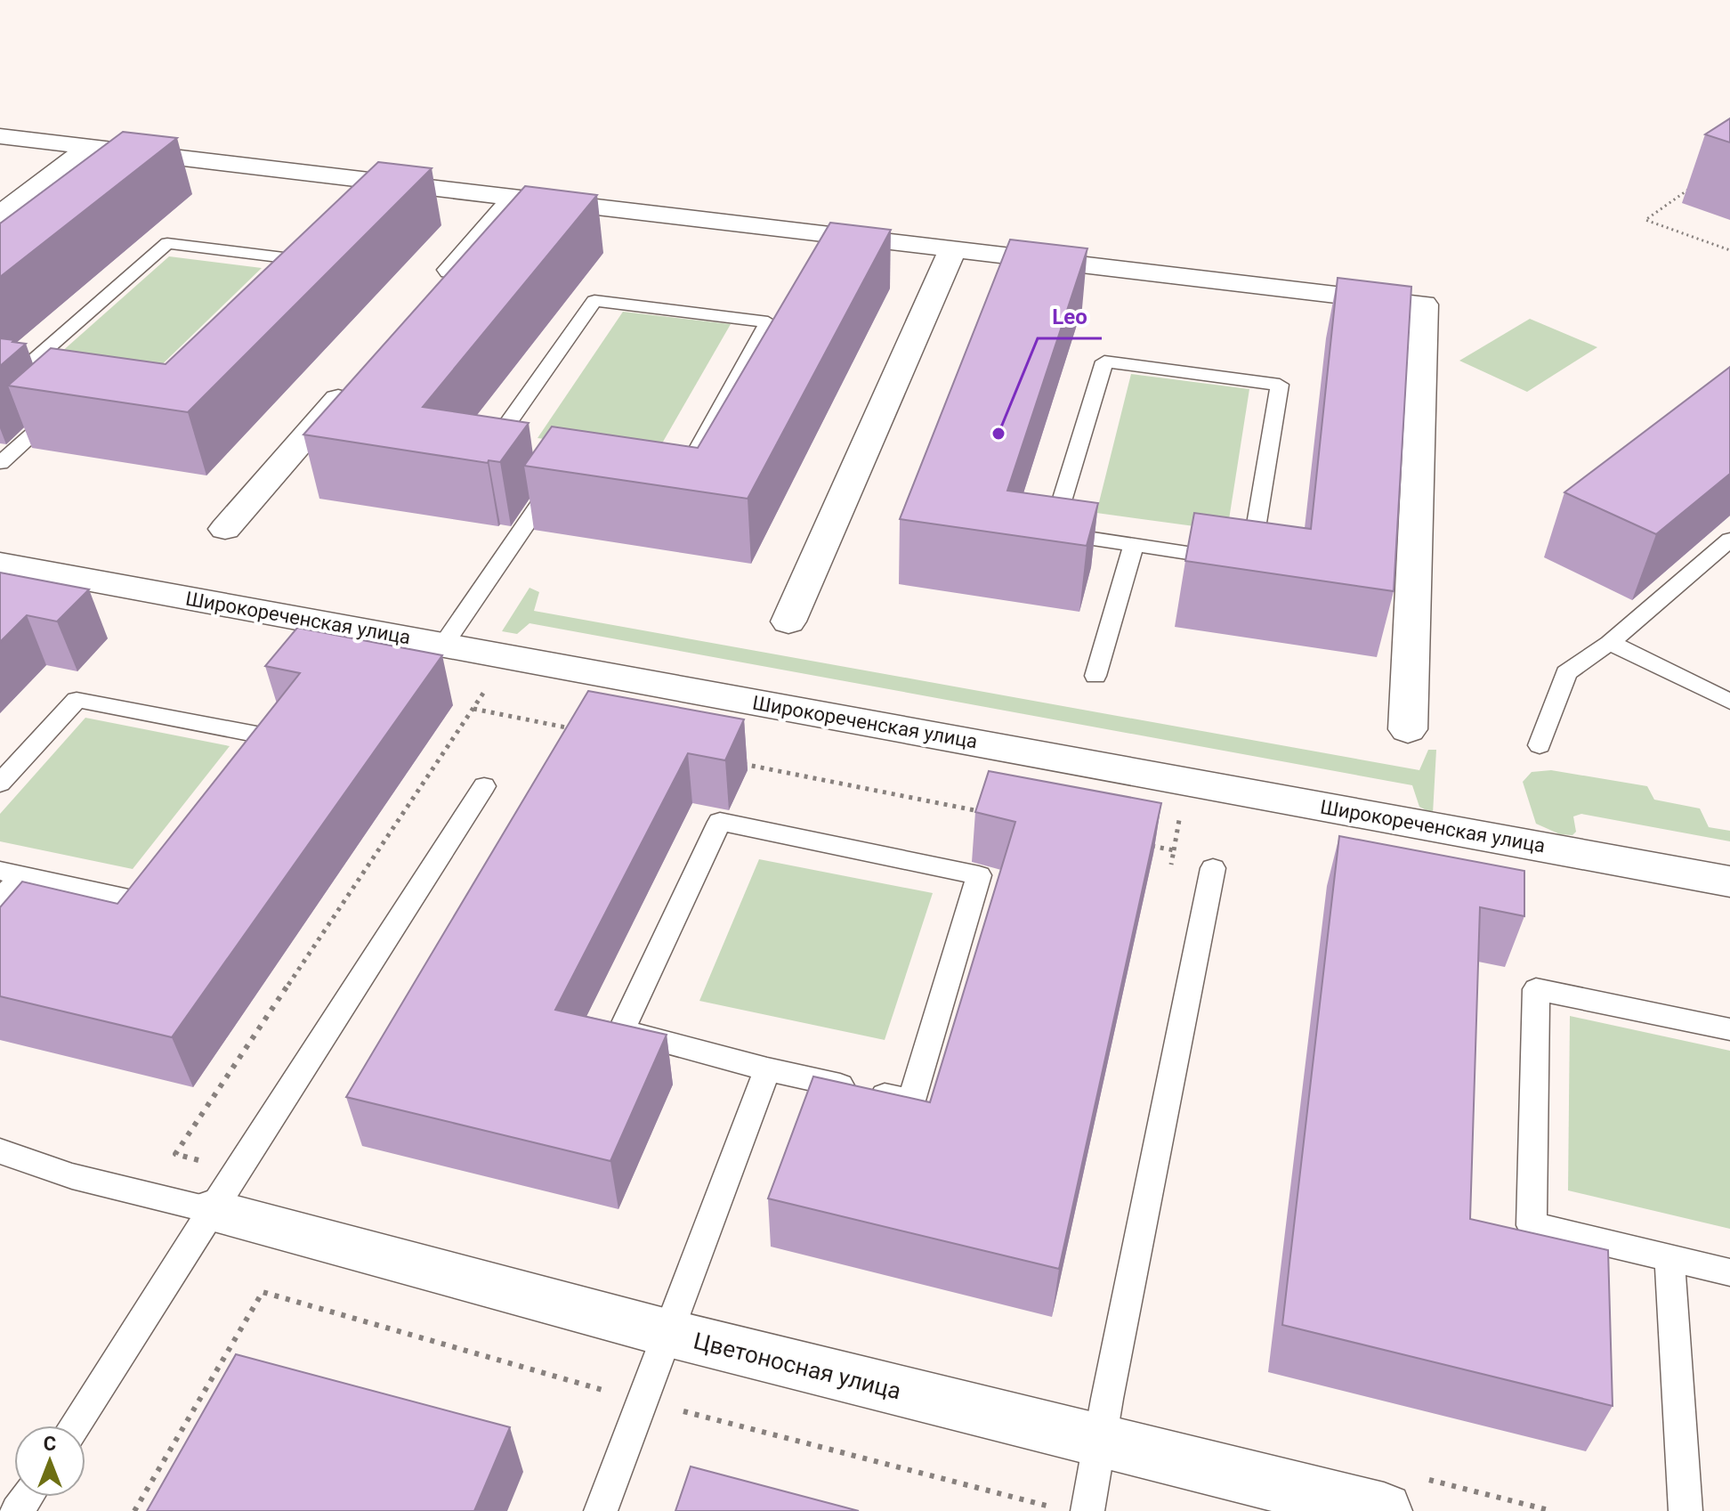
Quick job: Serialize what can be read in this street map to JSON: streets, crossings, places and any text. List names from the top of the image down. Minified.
{"streets":{"street":["Широкореченская улица","Цветоносная улица"]},"places":["Leo"],"north":"top"}
